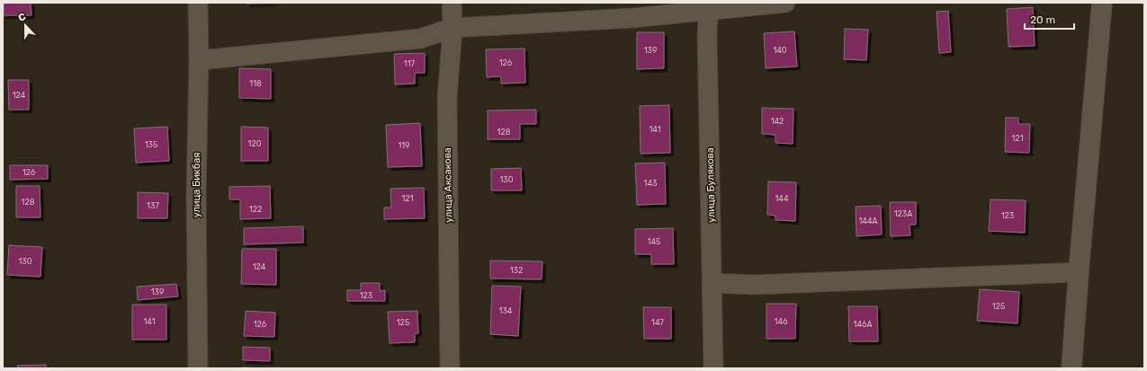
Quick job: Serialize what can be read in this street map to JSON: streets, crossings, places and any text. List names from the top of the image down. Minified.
{"streets":{"street":["улица Бикбая","улица Аксакова","улица Булякова"]},"house_numbers":["139","140","126","117","118","124","142","141","128","121","120","135","119","126","130","143","121","144","128","137","122","123А","123","144А","145","130","124","132","139","123","125","134","141","146","125","147","126","146А"],"scale_bar":"20 m","north":"top"}
